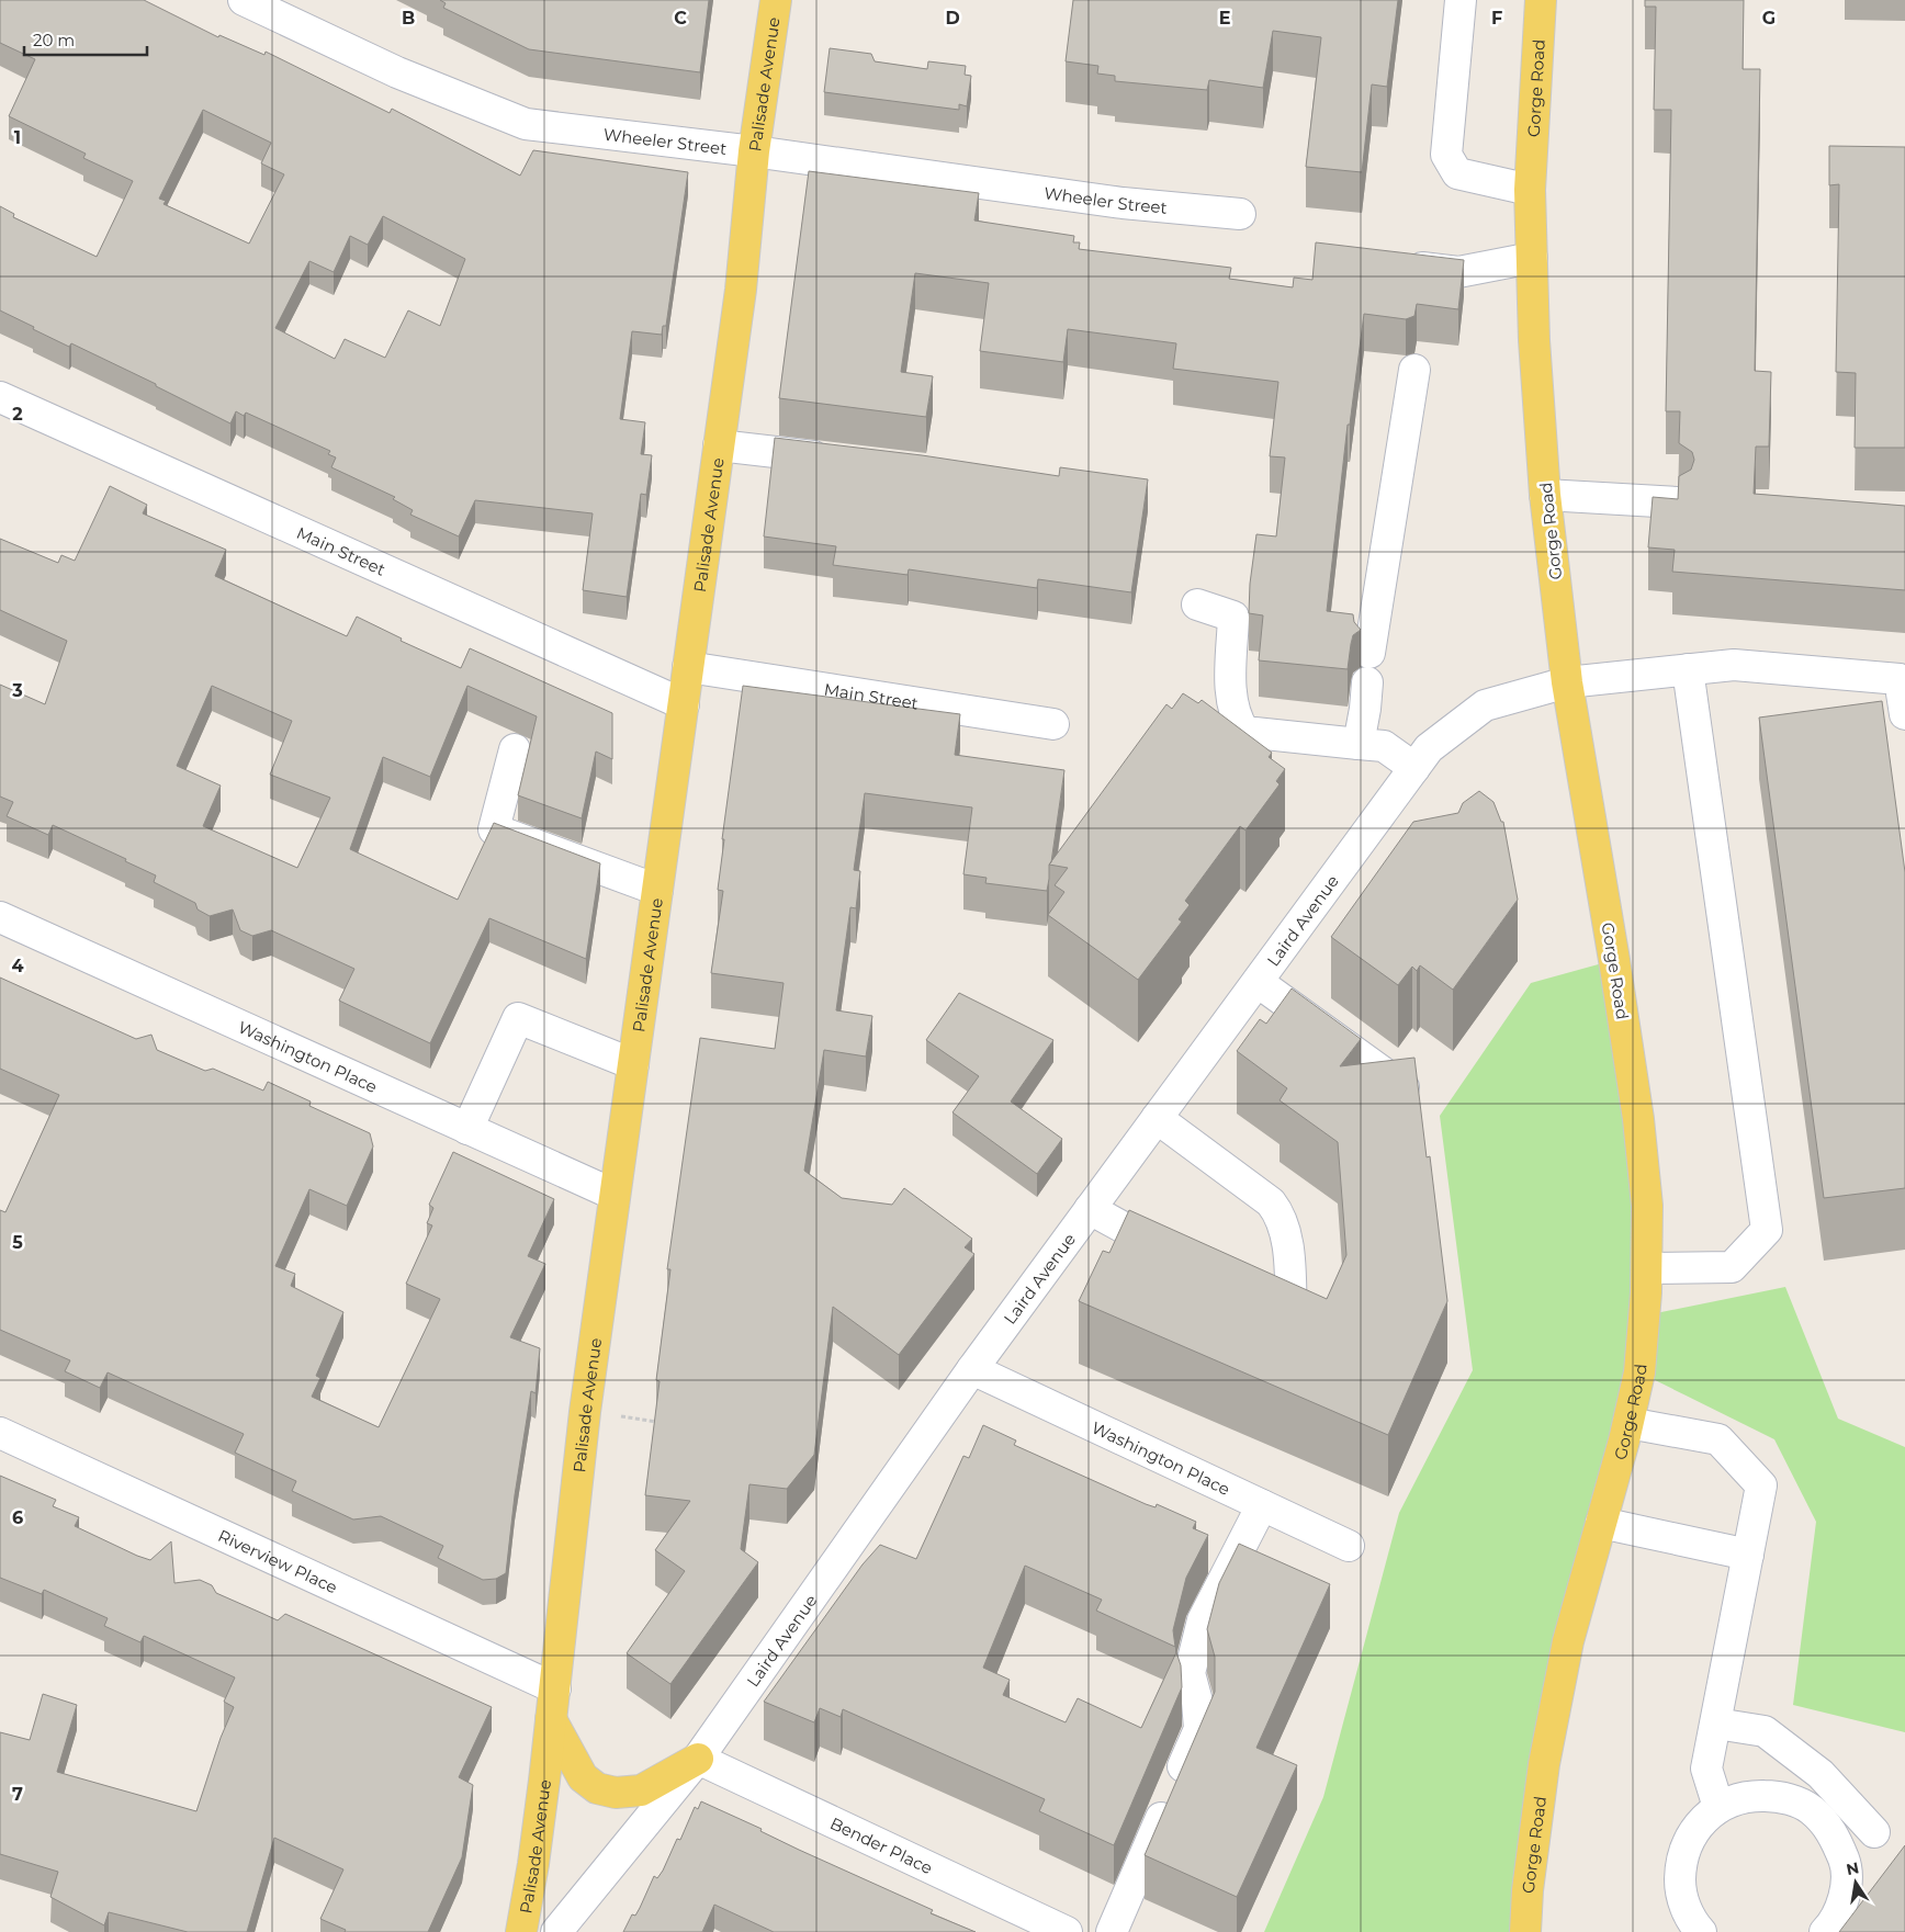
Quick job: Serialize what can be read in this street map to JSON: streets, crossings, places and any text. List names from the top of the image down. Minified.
{"streets":{"main road":["Palisade Avenue","Gorge Road"],"street":["Wheeler Street","Main Street","Laird Avenue","Washington Place","Riverview Place","Bender Place"]},"crossings":[["Palisade Avenue","Wheeler Street"],["Palisade Avenue","Main Street"],["Palisade Avenue","Washington Place"],["Palisade Avenue","Riverview Place"],["Gorge Road","Laird Avenue"],["Laird Avenue","Washington Place"],["Laird Avenue","Bender Place"]],"scale_bar":"20 m","north":"top","grid":{"columns":["B","C","D","E","F","G"],"rows":["1","2","3","4","5","6","7"]}}
